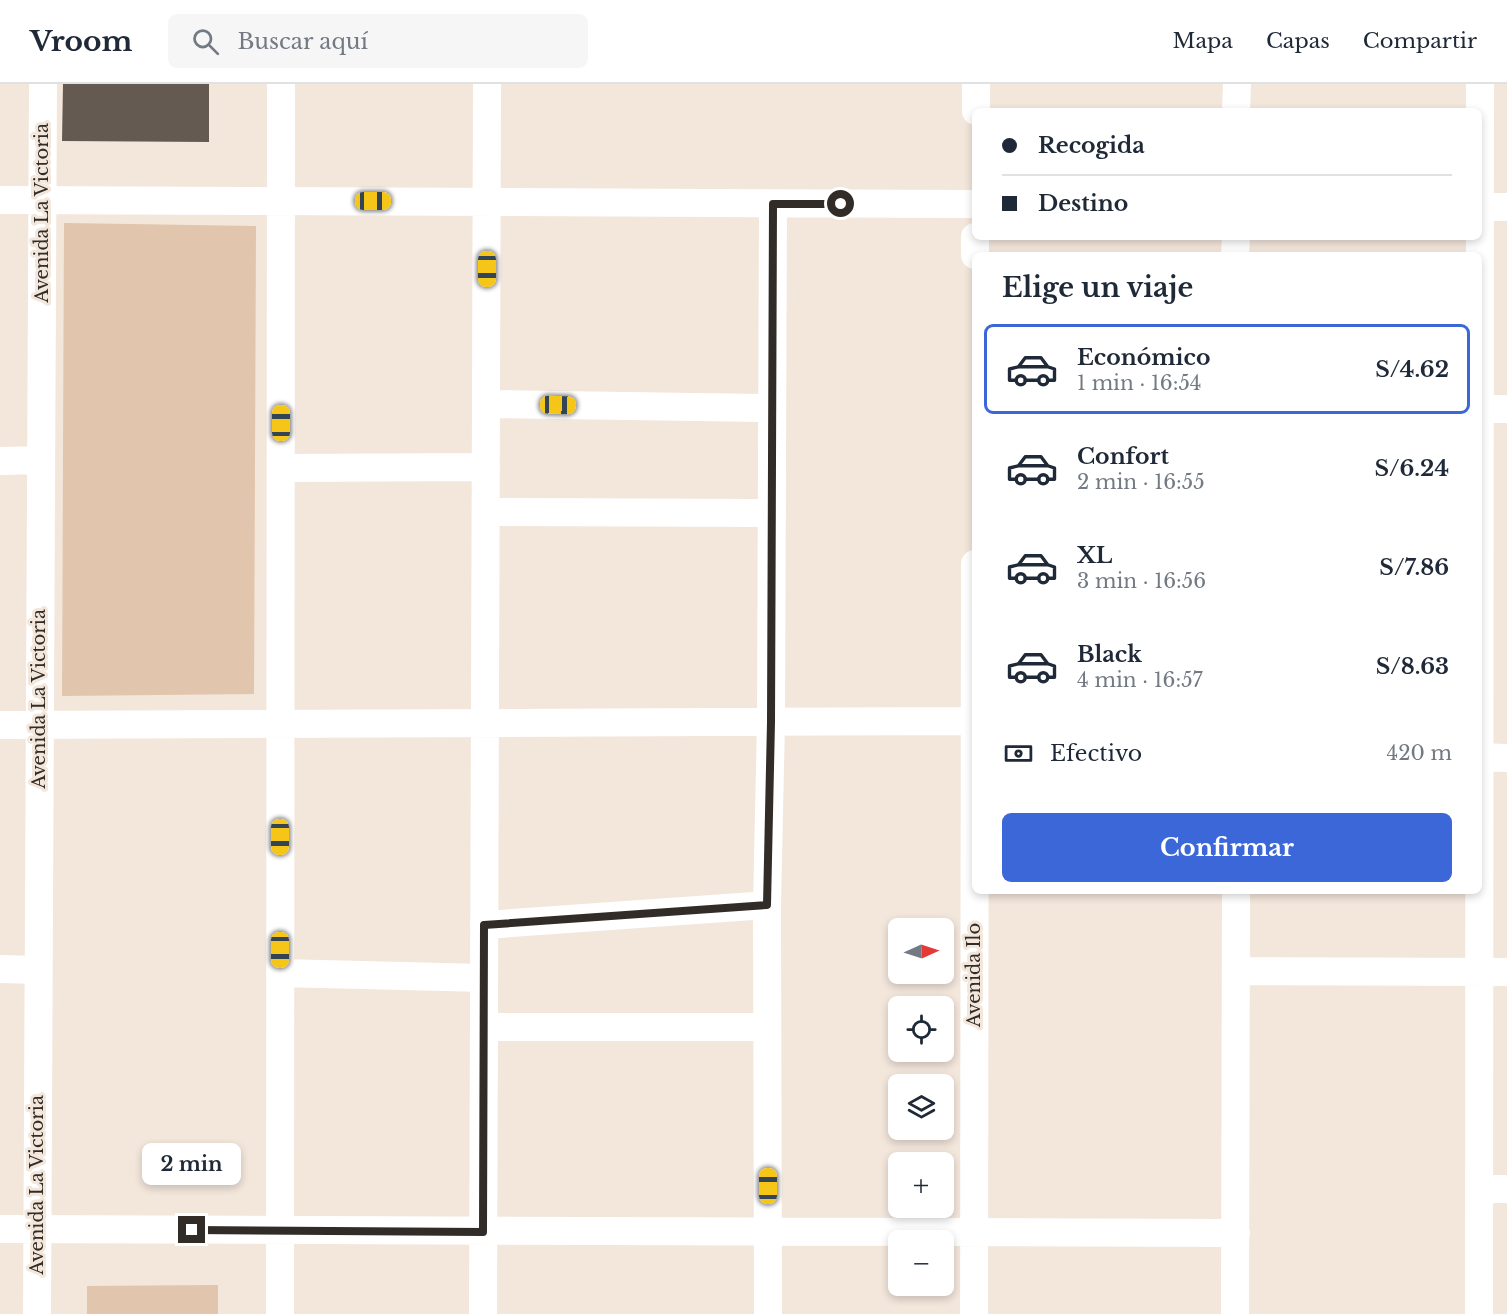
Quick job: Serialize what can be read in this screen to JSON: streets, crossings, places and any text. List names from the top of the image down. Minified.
{"streets":{"street":["Avenida La Victoria","Avenida Ilo"]},"north":"right","page":{"header":"Vroom","search":"Buscar aquí","nav":["Mapa","Capas","Compartir"],"banner":["Recogida","Destino"],"heading":"Elige un viaje","list":[{"name":"Económico","note":"1 min · 16:54","value":"S/4.62"},{"name":"Confort","note":"2 min · 16:55","value":"S/6.24"},{"name":"XL","note":"3 min · 16:56","value":"S/7.86"},{"name":"Black","note":"4 min · 16:57","value":"S/8.63"}],"pay":["Efectivo","420 m"],"buttons":"Confirmar","map_buttons":["+","−"],"bubble":"2 min"}}
